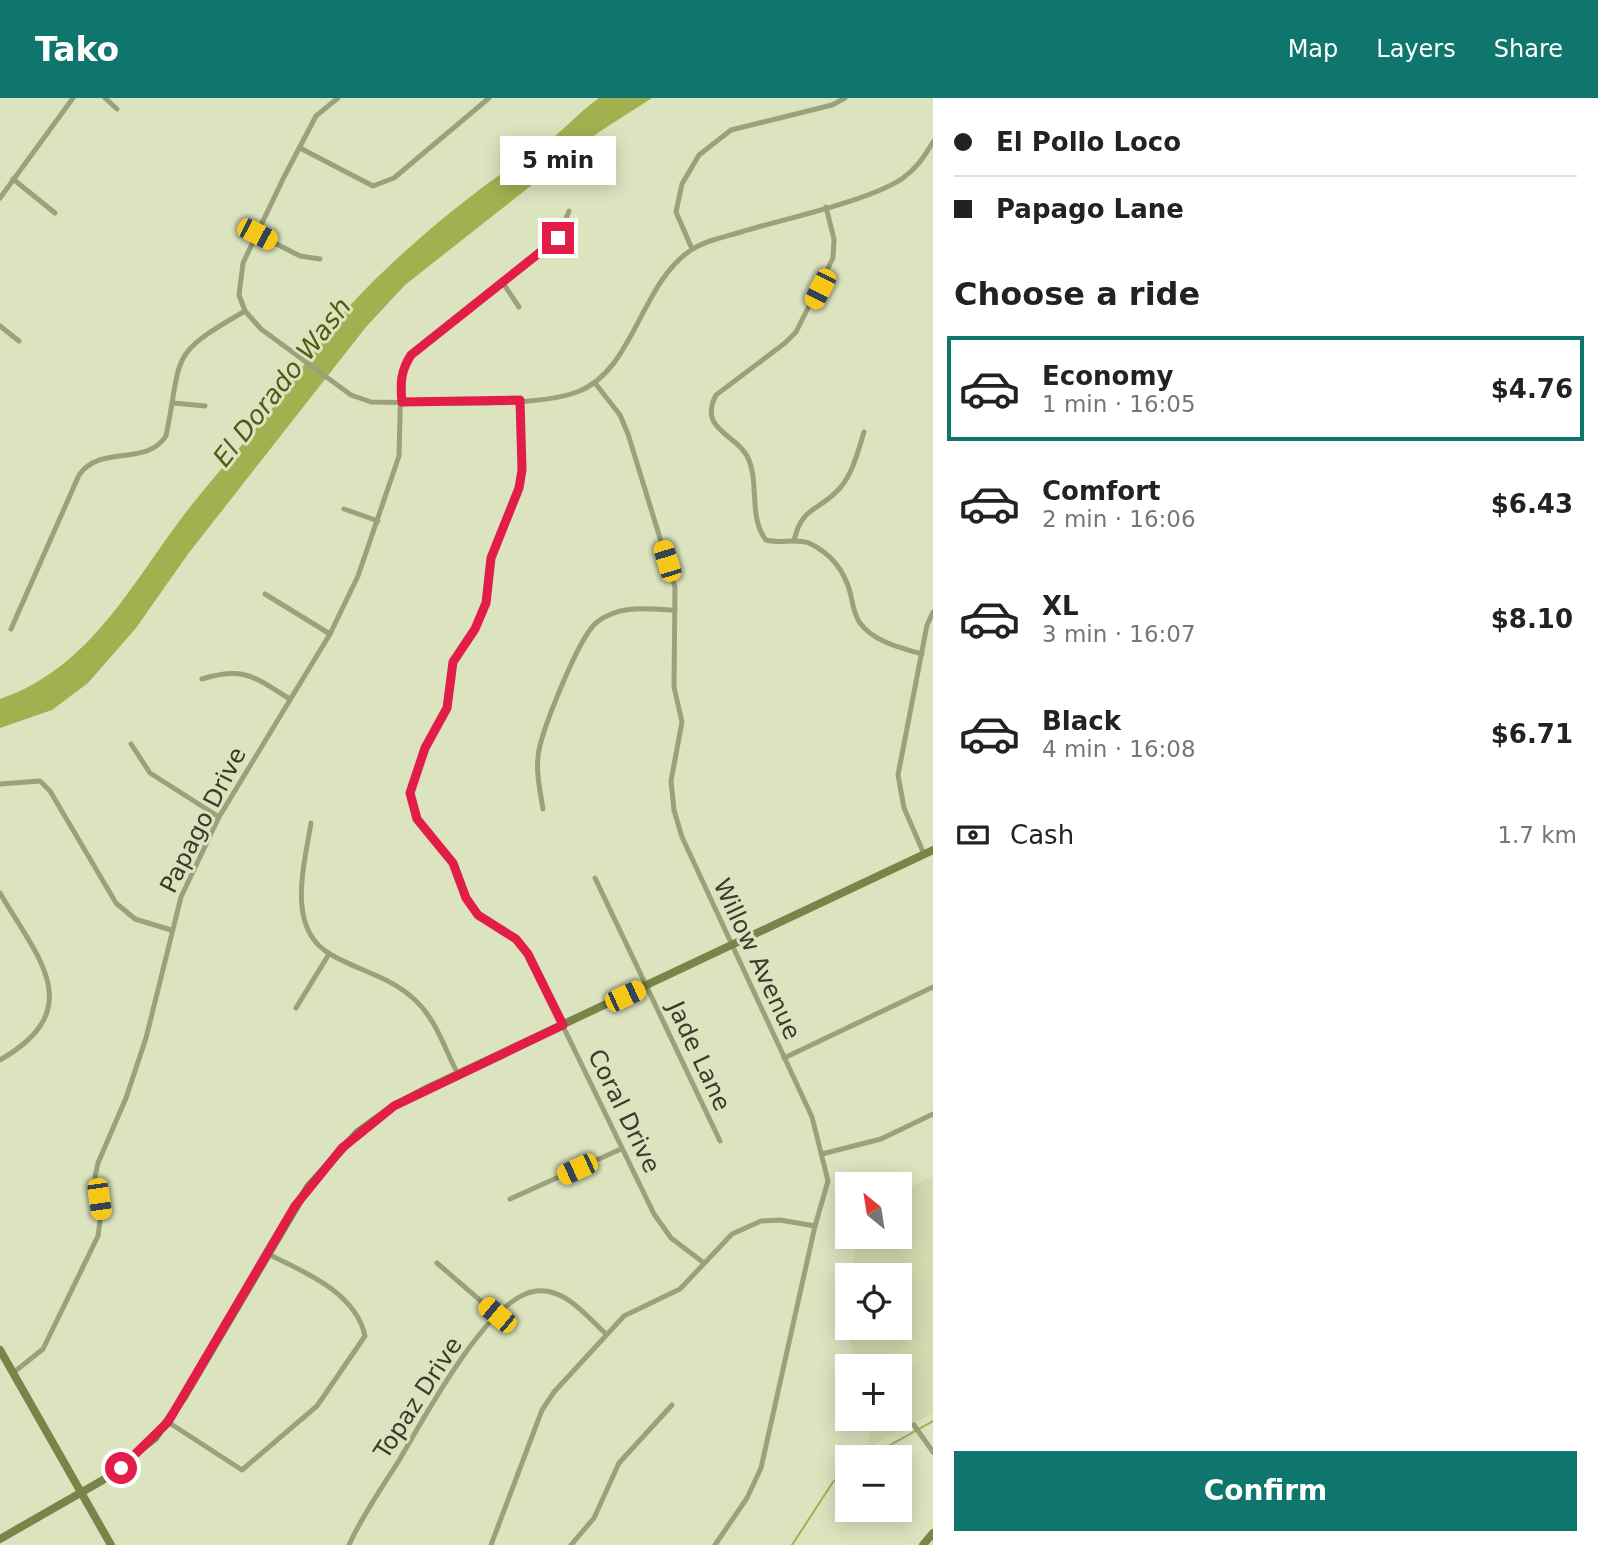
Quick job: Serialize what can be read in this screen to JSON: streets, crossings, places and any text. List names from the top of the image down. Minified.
{"streets":{"street":["Papago Drive","Willow Avenue","Jade Lane","Coral Drive","Topaz Drive"]},"water":["El Dorado Wash"],"north":"top left","page":{"header":"Tako","nav":["Map","Layers","Share"],"banner":["El Pollo Loco","Papago Lane"],"bubble":"5 min","heading":"Choose a ride","list":[{"name":"Economy","note":"1 min · 16:05","value":"$4.76"},{"name":"Comfort","note":"2 min · 16:06","value":"$6.43"},{"name":"XL","note":"3 min · 16:07","value":"$8.10"},{"name":"Black","note":"4 min · 16:08","value":"$6.71"}],"pay":["Cash","1.7 km"],"map_buttons":["+","−"],"buttons":"Confirm"}}
